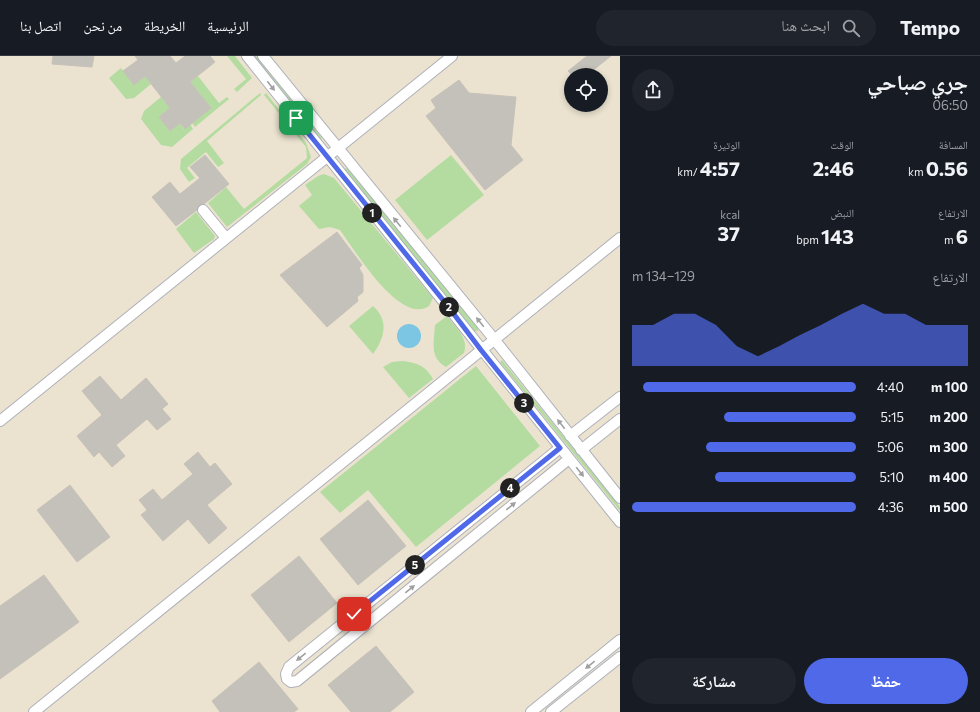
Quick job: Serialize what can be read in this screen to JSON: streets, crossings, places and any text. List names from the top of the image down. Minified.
{"page":{"header":"Tempo","search":"ابحث هنا","nav":["الرئيسية","الخريطة","من نحن","اتصل بنا"],"heading":["جري صباحي","06:50"],"stats":[["المسافة","0.56 km"],["الوقت","2:46"],["الوتيرة","4:57 /km"],["الارتفاع","6 m"],["النبض","143 bpm"],["kcal","37"]],"pins":["1","2","3","4","5"],"chart":["الارتفاع","129–134 m"],"list":[{"name":"100 m","note":"4:40"},{"name":"200 m","note":"5:15"},{"name":"300 m","note":"5:06"},{"name":"400 m","note":"5:10"},{"name":"500 m","note":"4:36"}],"buttons":["حفظ","مشاركة"]}}
